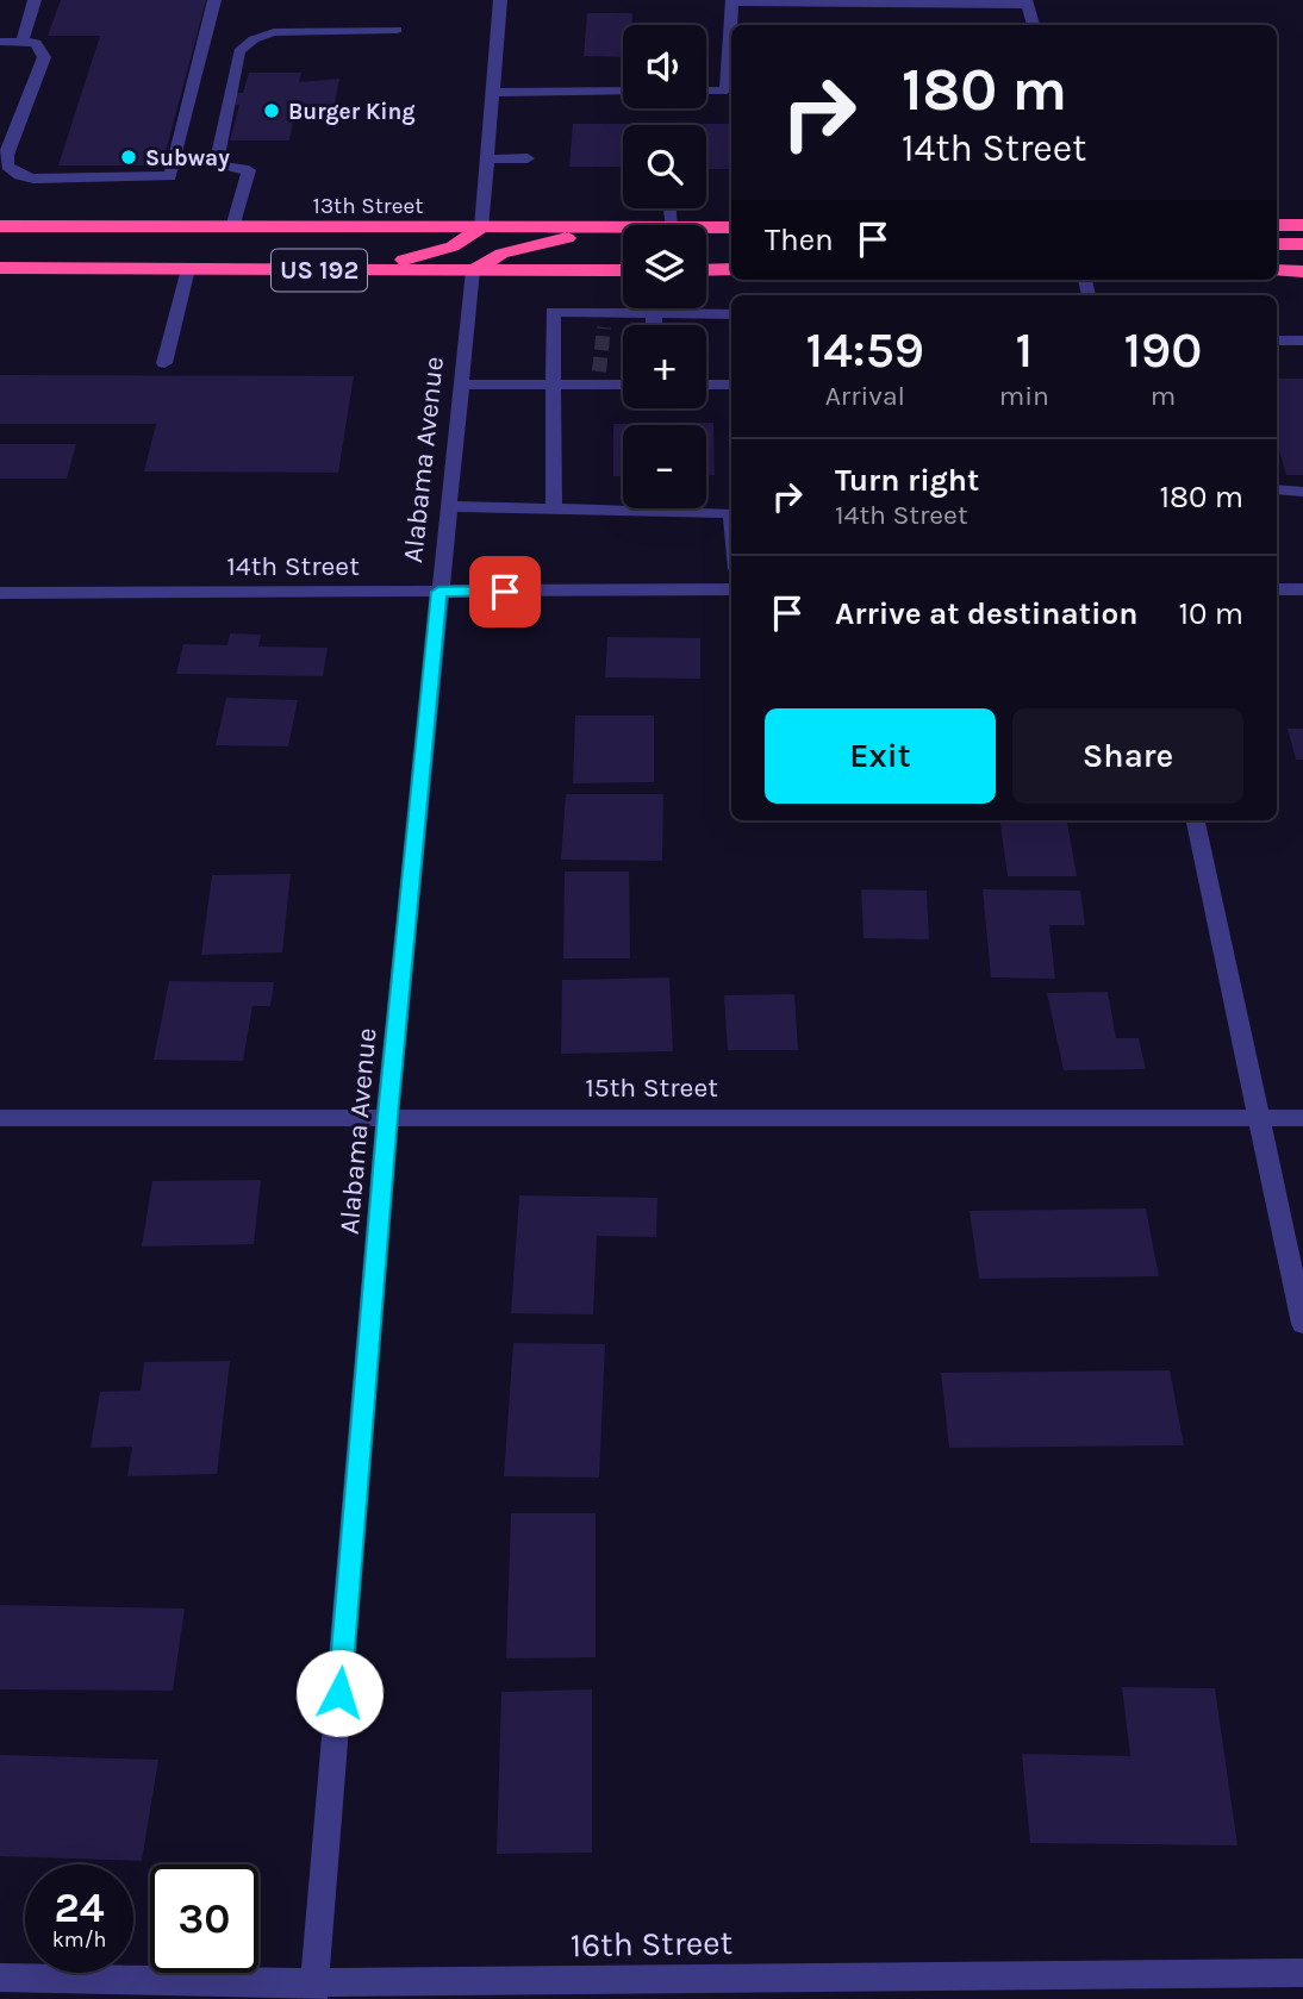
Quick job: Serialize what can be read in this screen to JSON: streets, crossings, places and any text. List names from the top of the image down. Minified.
{"streets":{"highway":["13th Street","US 192"],"street":["Alabama Avenue","14th Street","15th Street","16th Street"]},"crossings":[["US 192","Alabama Avenue"],["Alabama Avenue","14th Street"],["Alabama Avenue","15th Street"],["Alabama Avenue","16th Street"]],"places":["Burger King","Subway"],"page":{"map_buttons":["+","−"],"turn":["180 m","14th Street"],"then":"Then","eta":["14:59","Arrival","1","min","190","m"],"list":[{"name":"Turn right","note":"14th Street","value":"180 m"},{"name":"Arrive at destination","value":"10 m"}],"buttons":["Exit","Share"],"speed":"24 km/h","limit":"30"}}
